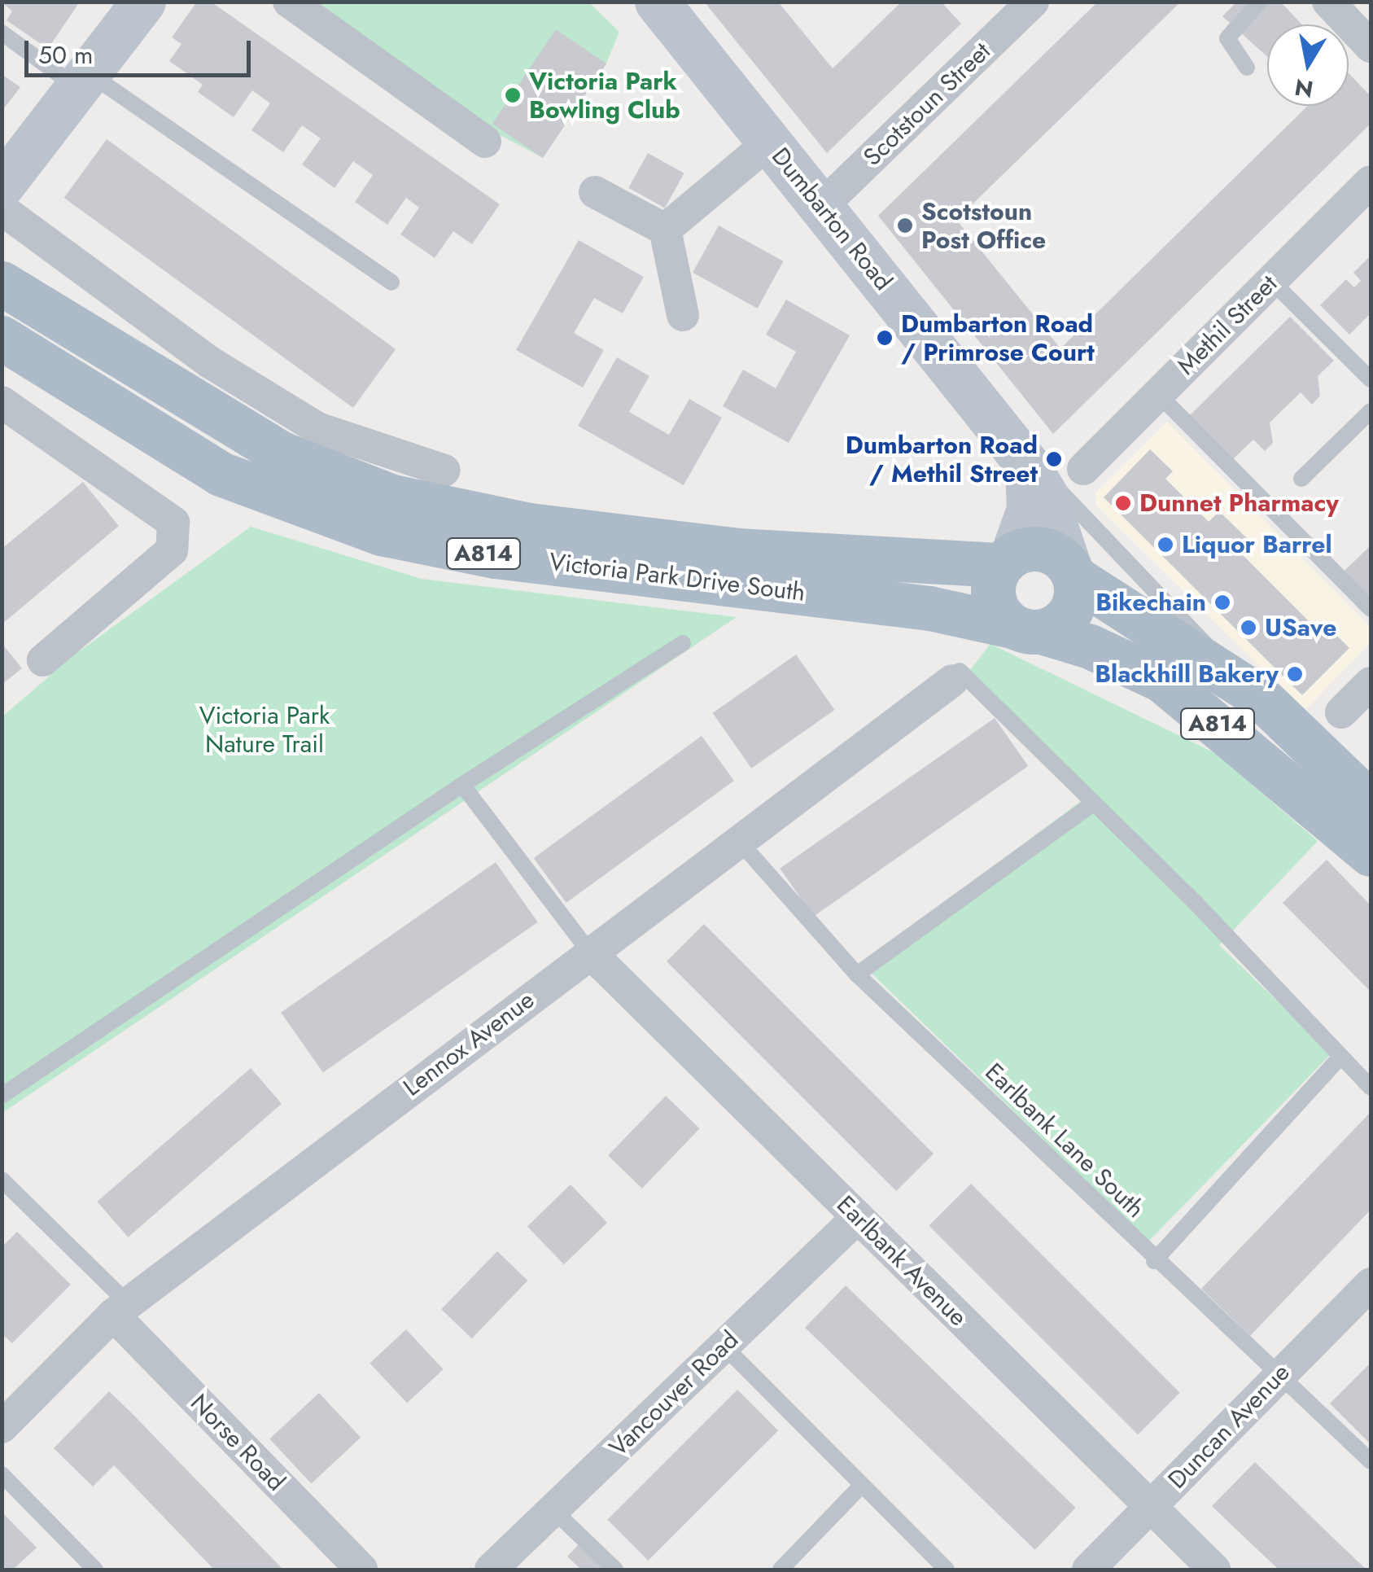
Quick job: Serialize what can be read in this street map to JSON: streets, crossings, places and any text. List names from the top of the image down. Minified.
{"streets":{"main road":["Dumbarton Road","A814","Victoria Park Drive South"],"street":["Scotstoun Street","Methil Street","Lennox Avenue","Earlbank Avenue","Vancouver Road","Duncan Avenue","Norse Road"],"lane":["Earlbank Lane South"]},"crossings":[["Scotstoun Street","Dumbarton Road"],["Dumbarton Road","A814"],["Dumbarton Road","Victoria Park Drive South"],["A814","Victoria Park Drive South"],["Lennox Avenue","Earlbank Lane South"],["Lennox Avenue","Earlbank Avenue"],["Lennox Avenue","Norse Road"],["Earlbank Lane South","Duncan Avenue"],["Earlbank Avenue","Vancouver Road"],["Earlbank Avenue","Duncan Avenue"]],"parks":["Victoria Park Nature Trail"],"places":["Victoria Park Bowling Club","Scotstoun Post Office","Dumbarton Road / Primrose Court","Dumbarton Road / Methil Street","Dunnet Pharmacy","Liquor Barrel","Bikechain","USave","Blackhill Bakery"],"scale_bar":"50 m","north":"bottom"}
